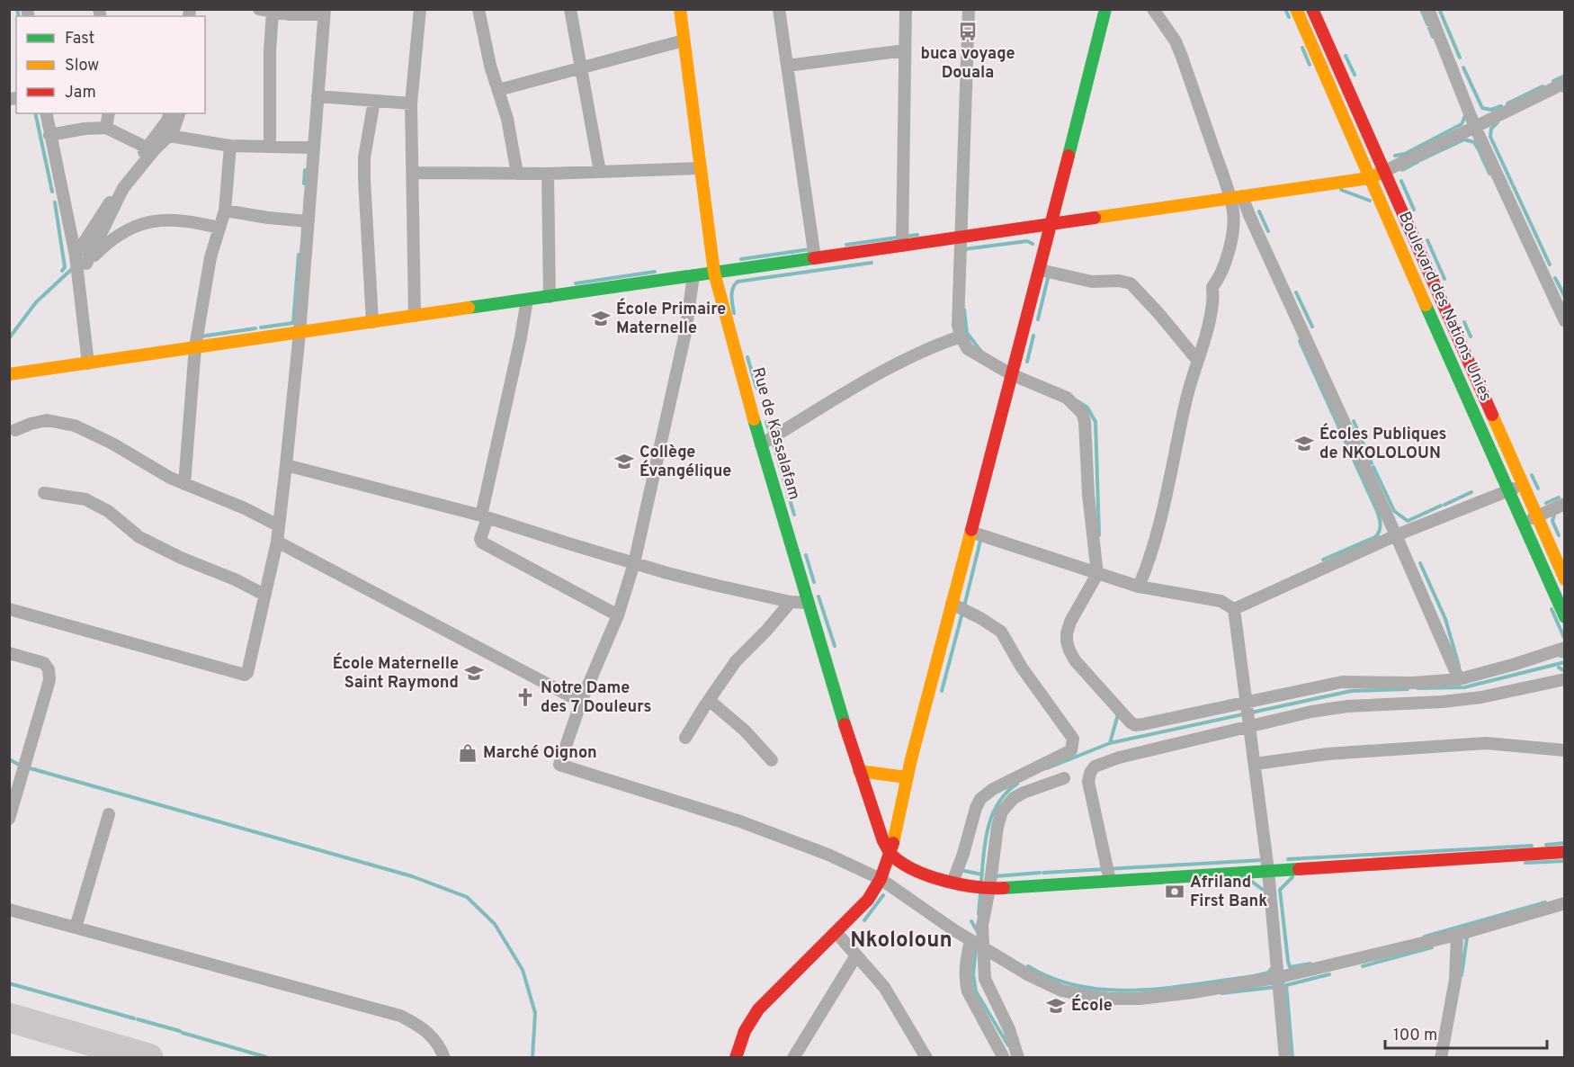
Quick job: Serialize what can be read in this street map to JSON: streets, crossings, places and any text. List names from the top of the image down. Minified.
{"streets":{"street":["Boulevard des Nations Unies","Rue de Kassalafam"]},"districts":["Nkololoun"],"places":{"bus stop":["buca voyage Douala"],"school or university":["École Primaire Maternelle","Écoles Publiques de NKOLOLOUN","Collège Évangélique","École Maternelle Saint Raymond","École"],"church":["Notre Dame des 7 Douleurs"],"shop":["Marché Oignon"],"bank":["Afriland First Bank"]},"legend":["Fast","Slow","Jam"],"scale_bar":"100 m"}
